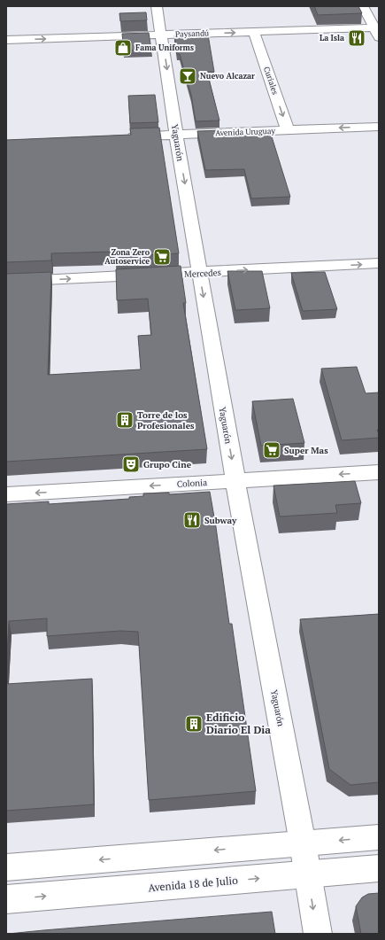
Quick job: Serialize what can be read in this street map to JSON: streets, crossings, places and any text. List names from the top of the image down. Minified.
{"streets":{"street":["Paysandú","Curiales","Avenida Uruguay","Yaguarón","Mercedes","Colonia","Avenida 18 de Julio"]},"crossings":[["Paysandú","Curiales"],["Paysandú","Yaguarón"],["Curiales","Avenida Uruguay"],["Avenida Uruguay","Yaguarón"],["Yaguarón","Mercedes"],["Yaguarón","Colonia"],["Yaguarón","Avenida 18 de Julio"]],"one_way":["Paysandú","Curiales","Avenida Uruguay","Yaguarón","Mercedes","Colonia"],"places":{"restaurant":["La Isla","Subway"],"shop":["Fama Uniforms"],"bar":["Nuevo Alcazar"],"supermarket":["Zona Zero Autoservice","Super Mas"],"building":["Torre de los Profesionales","Edificio Diario El Dia"],"theatre":["Grupo Cine"]}}
